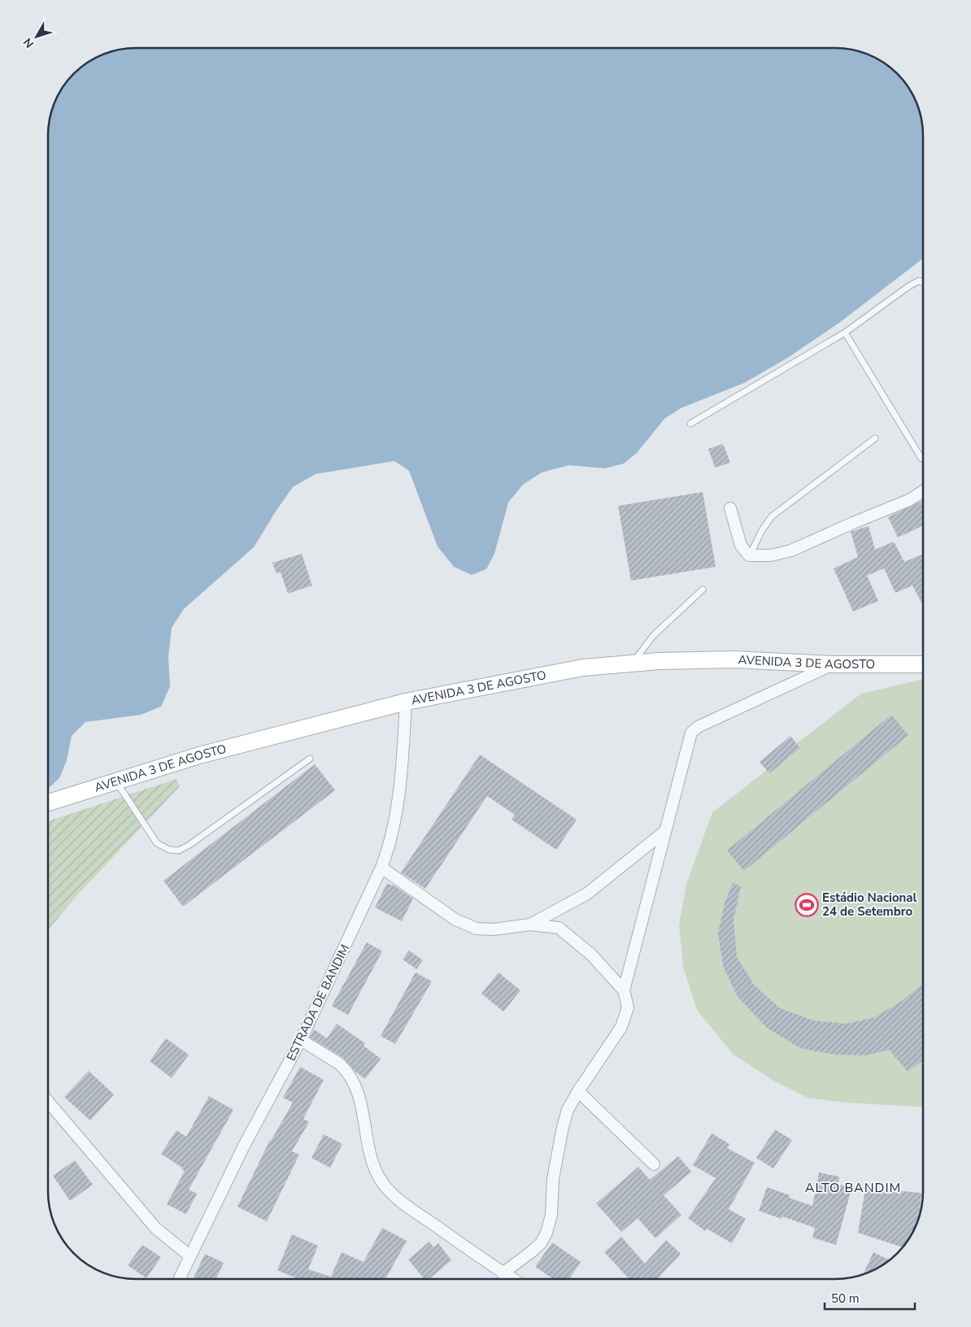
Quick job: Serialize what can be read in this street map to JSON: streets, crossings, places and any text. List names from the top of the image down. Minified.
{"streets":{"street":["AVENIDA 3 DE AGOSTO","ESTRADA DE BANDIM"]},"crossings":[["AVENIDA 3 DE AGOSTO","ESTRADA DE BANDIM"]],"districts":["ALTO BANDIM"],"places":{"sports":["Estádio Nacional 24 de Setembro"]},"scale_bar":"50 m","north":"bottom left"}
